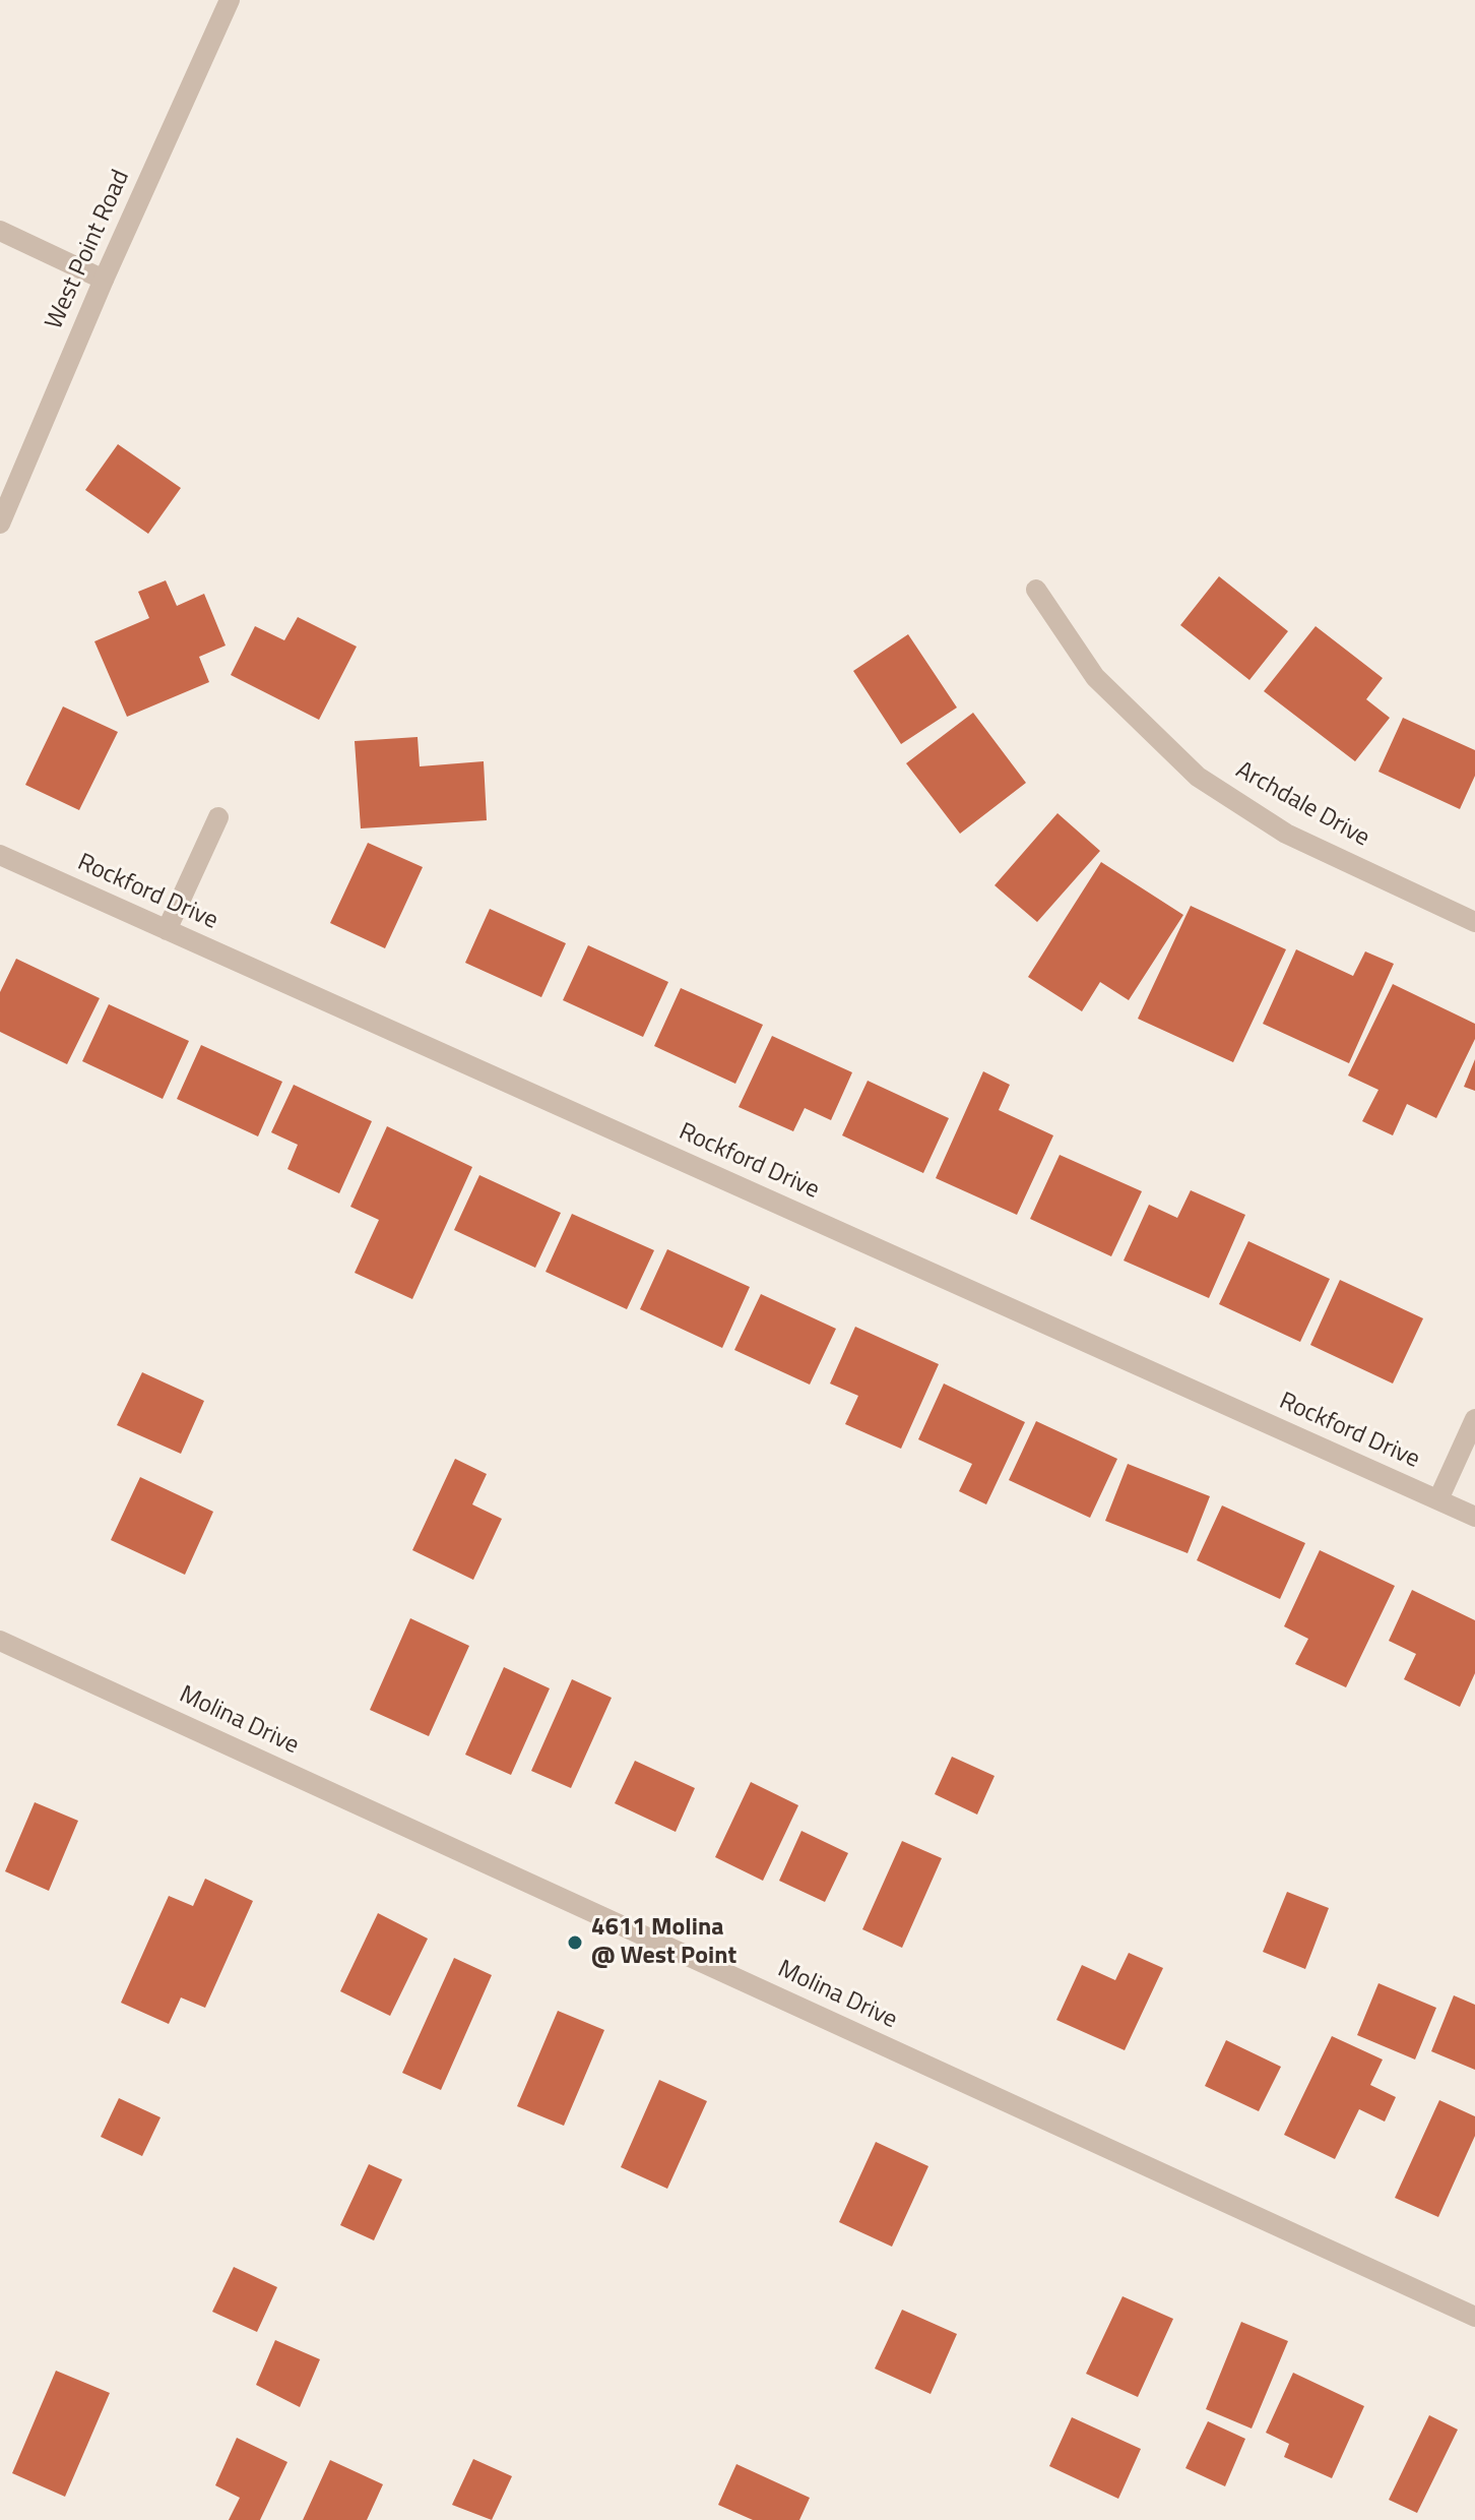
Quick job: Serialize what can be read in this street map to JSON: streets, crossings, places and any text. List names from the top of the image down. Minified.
{"streets":{"street":["West Point Road","Archdale Drive","Rockford Drive","Molina Drive"]},"places":["4611 Molina @ West Point"]}
